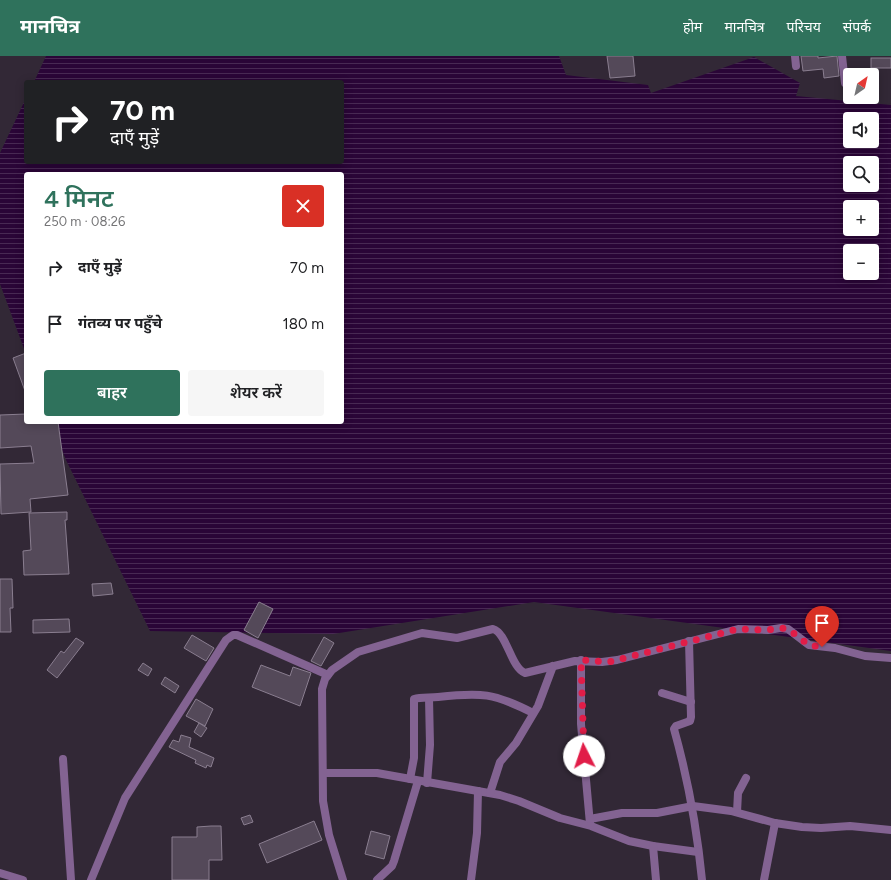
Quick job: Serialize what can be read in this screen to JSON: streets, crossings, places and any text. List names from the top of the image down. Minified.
{"north":"top right","page":{"header":"मानचित्र","nav":["होम","मानचित्र","परिचय","संपर्क"],"map_buttons":["+","−"],"turn":["70 m","दाएँ मुड़ें"],"heading":["4 मिनट","250 m · 08:26"],"list":[{"name":"दाएँ मुड़ें","value":"70 m"},{"name":"गंतव्य पर पहुँचे","value":"180 m"}],"buttons":["बाहर","शेयर करें"]}}
